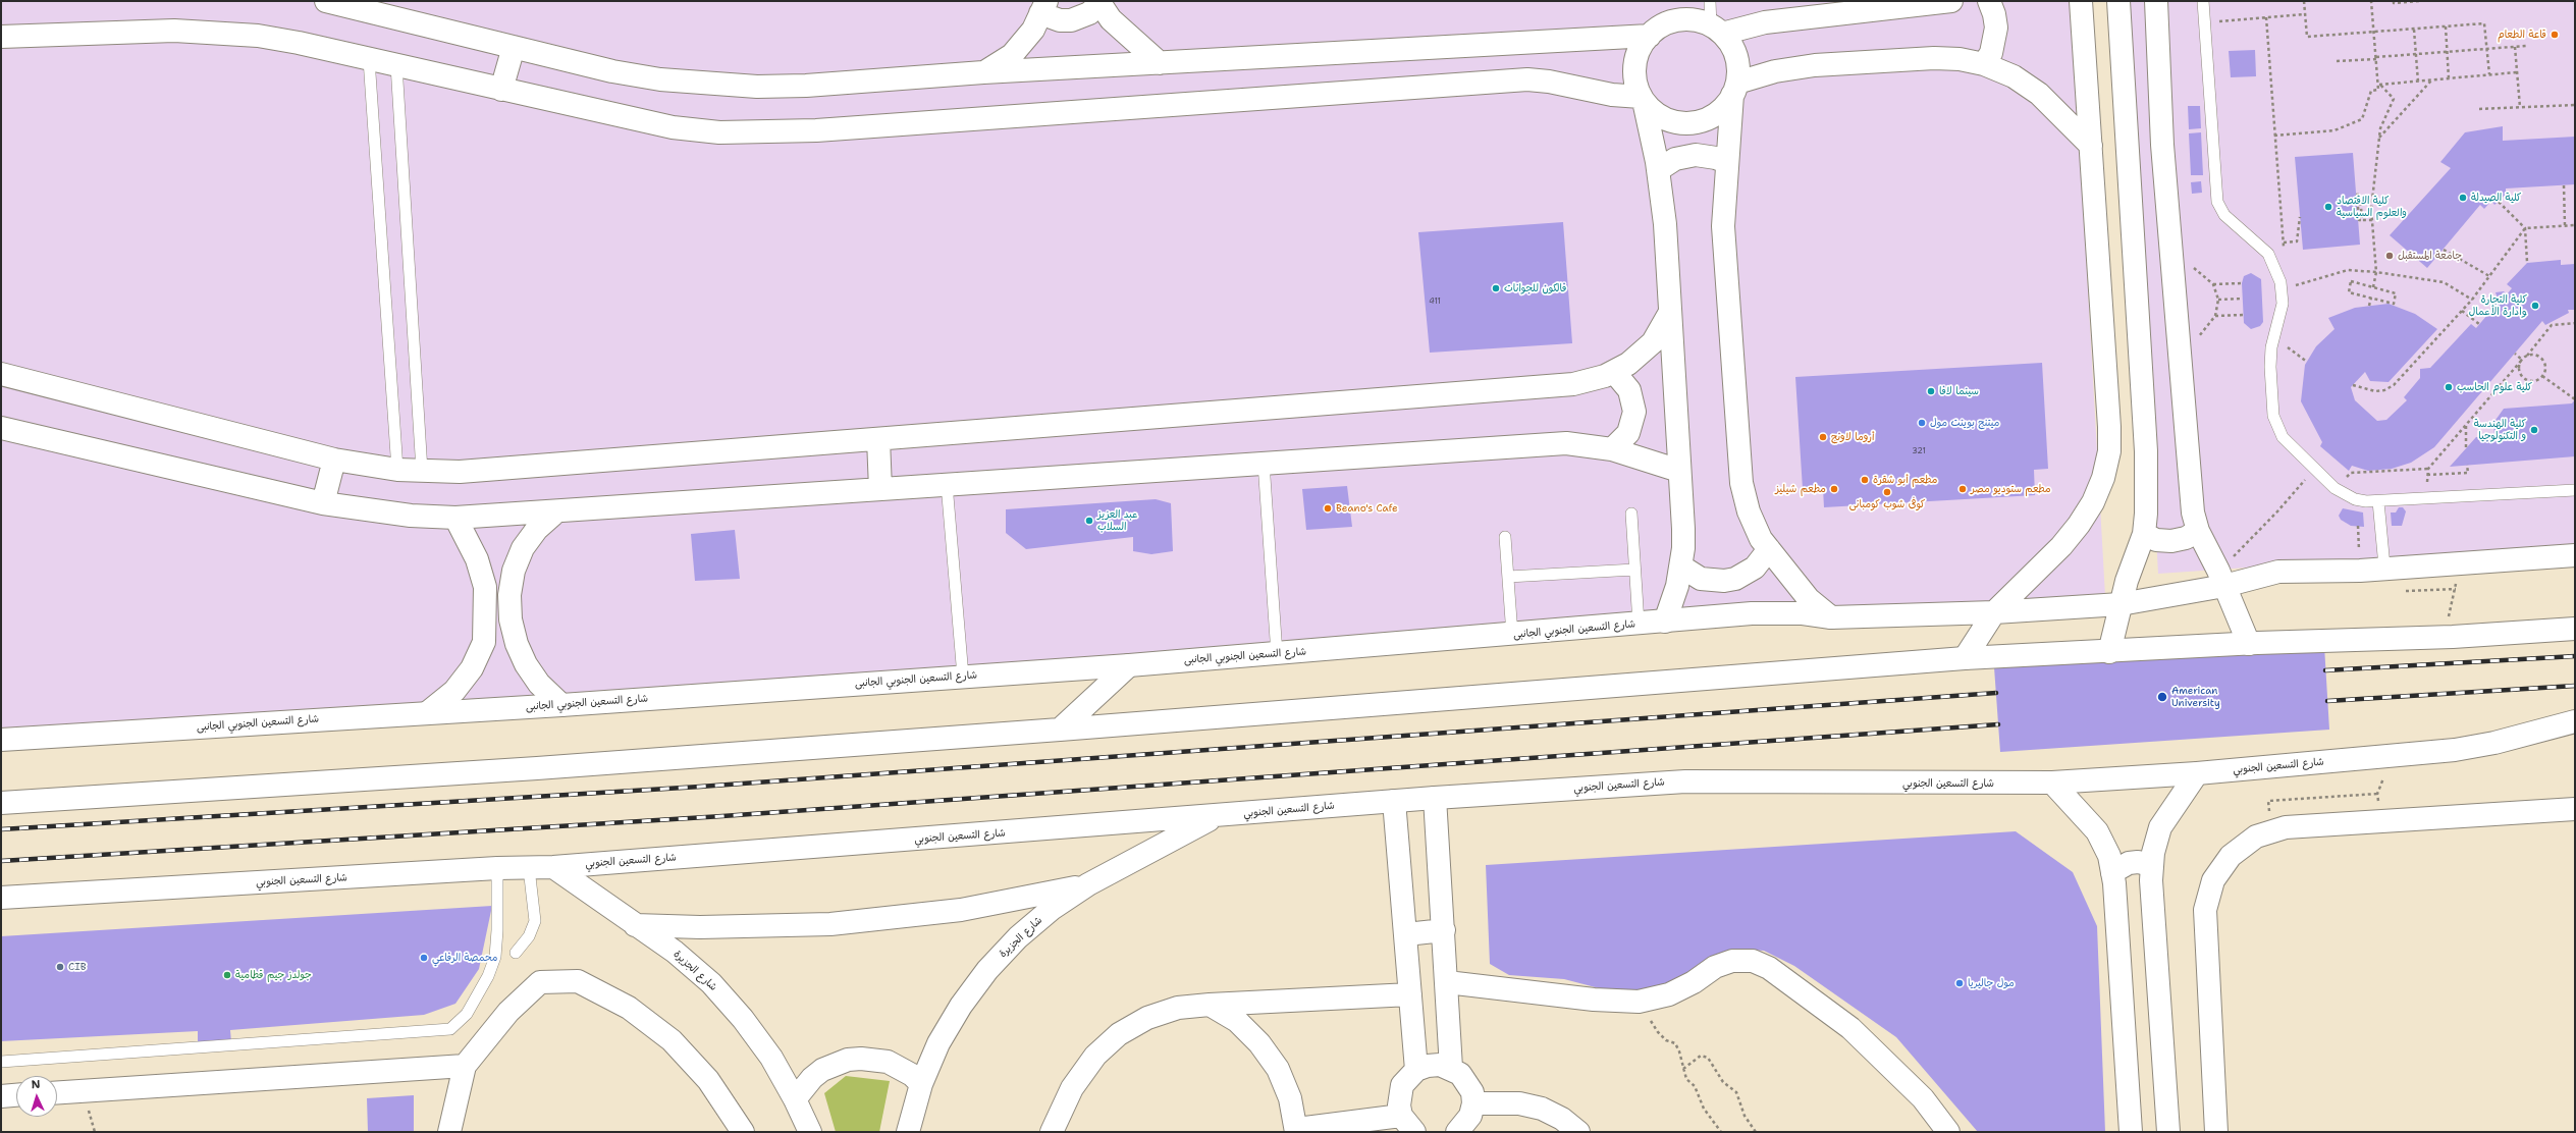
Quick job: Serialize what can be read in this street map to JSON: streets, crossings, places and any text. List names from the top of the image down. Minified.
{"streets":{"street":["شارع التسعين الجنوبي الجانبى","شارع التسعين الجنوبي","شارع الجزيرة"]},"crossings":[["شارع التسعين الجنوبي","شارع الجزيرة"]],"places":["قاعة الطعام","كلية الصيدلة","كلية الاقتصاد والعلوم السياسية","جامعة المستقبل","فالكون للجوانات","كلية التجارة وادارة الأعمال","كلية علوم الحاسب","سينما لافا","ميتنج بوينت مول","كلية الهندسة و التكنولوجيا","أروما لاونج","مطعم أبو شقرة","مطعم شيليز","مطعم ستوديو مصر","كوفى شوب كومبانى","Beano's Cafe","عبد العزيز السلاب","American University","محمصة الرفاعي","CIB","جولدز جيم قطامية","مول جاليريا"],"house_numbers":["411","321"],"north":"top"}
